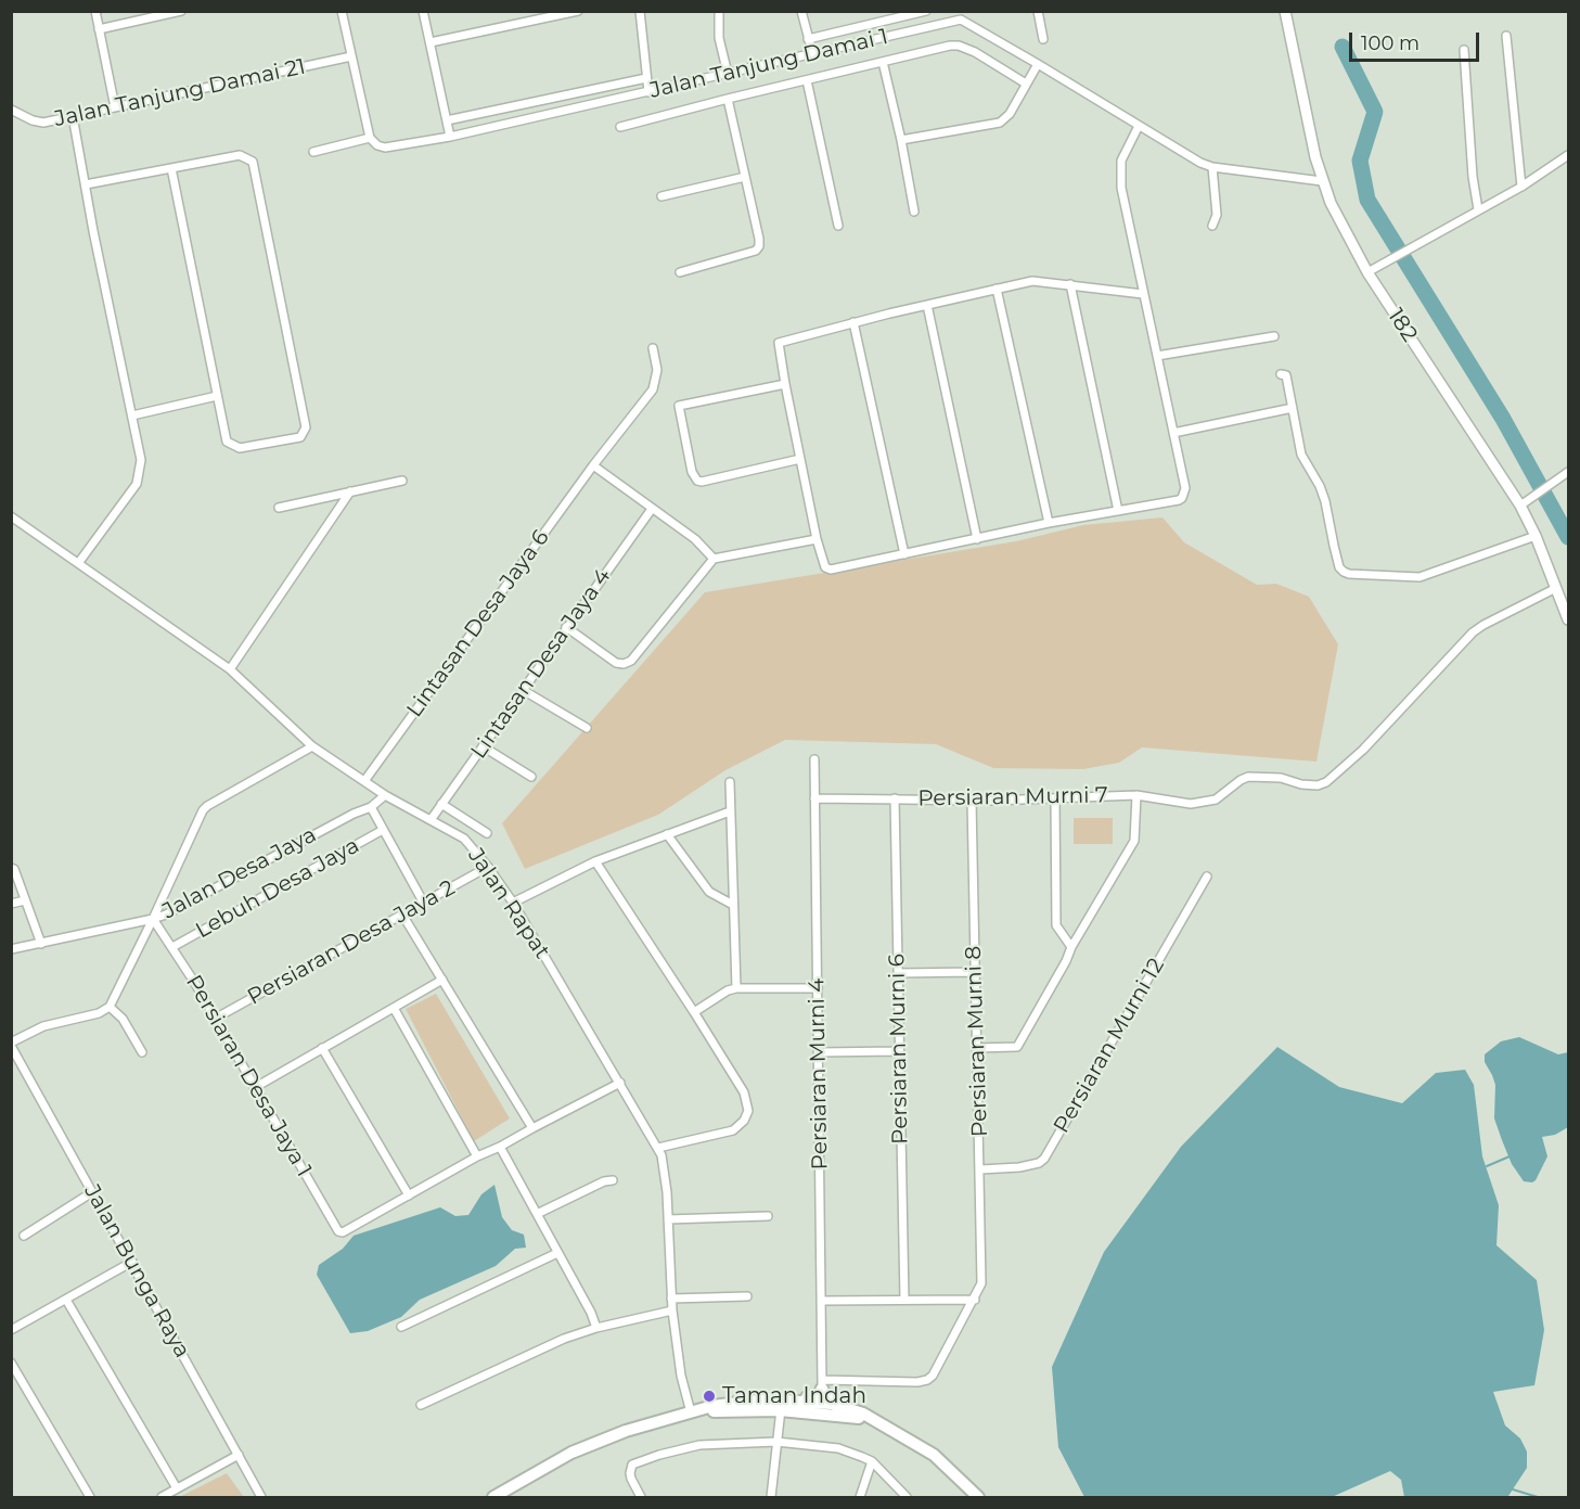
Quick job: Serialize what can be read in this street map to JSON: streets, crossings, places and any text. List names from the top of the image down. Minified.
{"streets":{"street":["Jalan Tanjung Damai 1","Jalan Tanjung Damai 21","182","Lintasan Desa Jaya 6","Lintasan Desa Jaya 4","Persiaran Murni 7","Jalan Desa Jaya","Lebuh Desa Jaya","Jalan Rapat","Persiaran Desa Jaya 2","Persiaran Murni 8","Persiaran Murni 12","Persiaran Murni 6","Persiaran Murni 4","Persiaran Desa Jaya 1","Jalan Bunga Raya"]},"crossings":[["Jalan Tanjung Damai 1","182"],["182","Persiaran Murni 7"],["Lintasan Desa Jaya 6","Jalan Rapat"],["Lintasan Desa Jaya 4","Jalan Rapat"],["Persiaran Murni 7","Persiaran Murni 8"],["Persiaran Murni 7","Persiaran Murni 6"],["Persiaran Murni 7","Persiaran Murni 4"],["Jalan Desa Jaya","Jalan Rapat"],["Jalan Desa Jaya","Persiaran Desa Jaya 1"],["Lebuh Desa Jaya","Persiaran Desa Jaya 1"],["Jalan Rapat","Persiaran Desa Jaya 2"],["Persiaran Desa Jaya 2","Persiaran Desa Jaya 1"],["Persiaran Murni 8","Persiaran Murni 12"]],"places":["Taman Indah"],"scale_bar":"100 m"}
